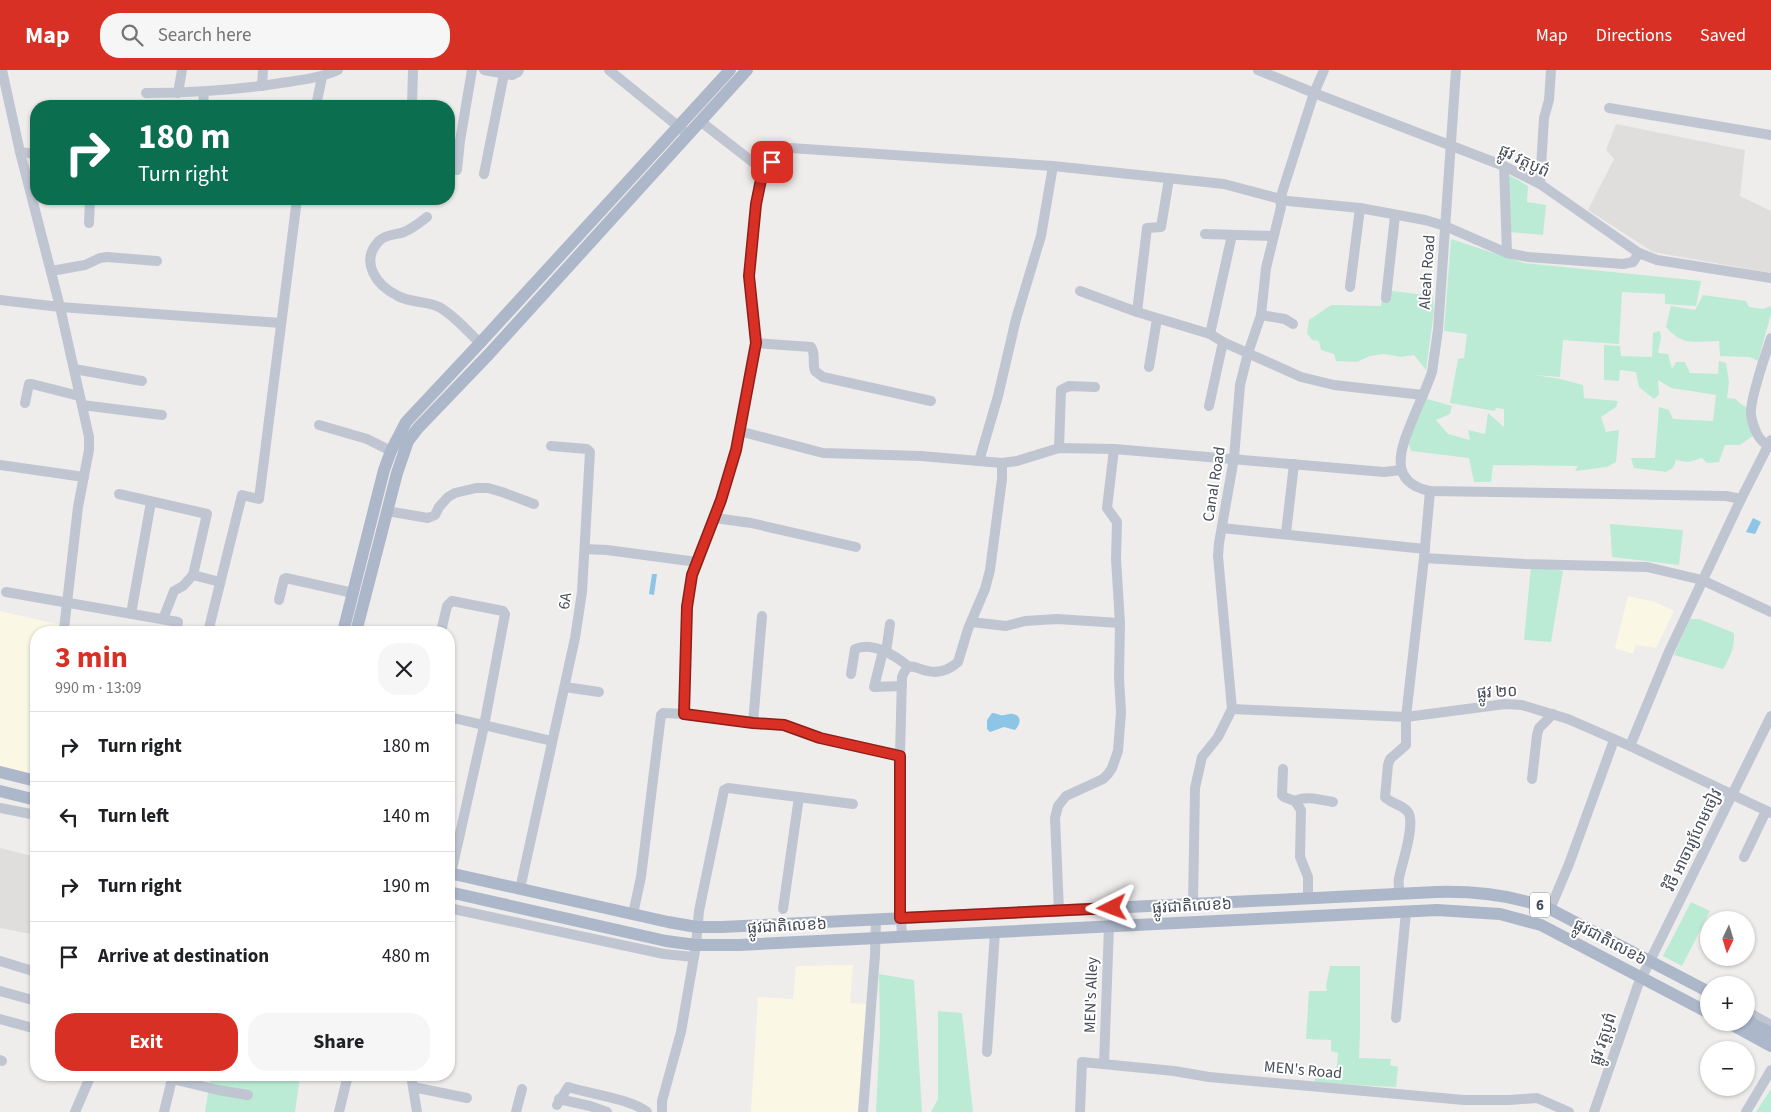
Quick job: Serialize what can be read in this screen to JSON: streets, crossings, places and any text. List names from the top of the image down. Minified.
{"streets":{"main road":["6","ផ្លូវជាតិលេខ៦"],"street":["ផ្លូវ វត្តបូព៌","Aleah Road","Canal Road","6A","ផ្លូវ ២០","វិថី អាចារ្យហែមចៀវ","MEN's Alley","MEN's Road"]},"crossings":[["ផ្លូវ វត្តបូព៌","Aleah Road"],["ផ្លូវ វត្តបូព៌","Canal Road"],["ផ្លូវ វត្តបូព៌","វិថី អាចារ្យហែមចៀវ"],["ផ្លូវ វត្តបូព៌","ផ្លូវជាតិលេខ៦"],["Canal Road","ផ្លូវ ២០"],["6A","ផ្លូវជាតិលេខ៦"],["ផ្លូវ ២០","វិថី អាចារ្យហែមចៀវ"],["វិថី អាចារ្យហែមចៀវ","ផ្លូវជាតិលេខ៦"],["ផ្លូវជាតិលេខ៦","MEN's Alley"],["MEN's Alley","MEN's Road"]],"north":"bottom","page":{"header":"Map","search":"Search here","nav":["Map","Directions","Saved"],"turn":["180 m","Turn right"],"heading":["3 min","990 m · 13:09"],"list":[{"name":"Turn right","value":"180 m"},{"name":"Turn left","value":"140 m"},{"name":"Turn right","value":"190 m"},{"name":"Arrive at destination","value":"480 m"}],"map_buttons":["+","−"],"buttons":["Exit","Share"]}}
